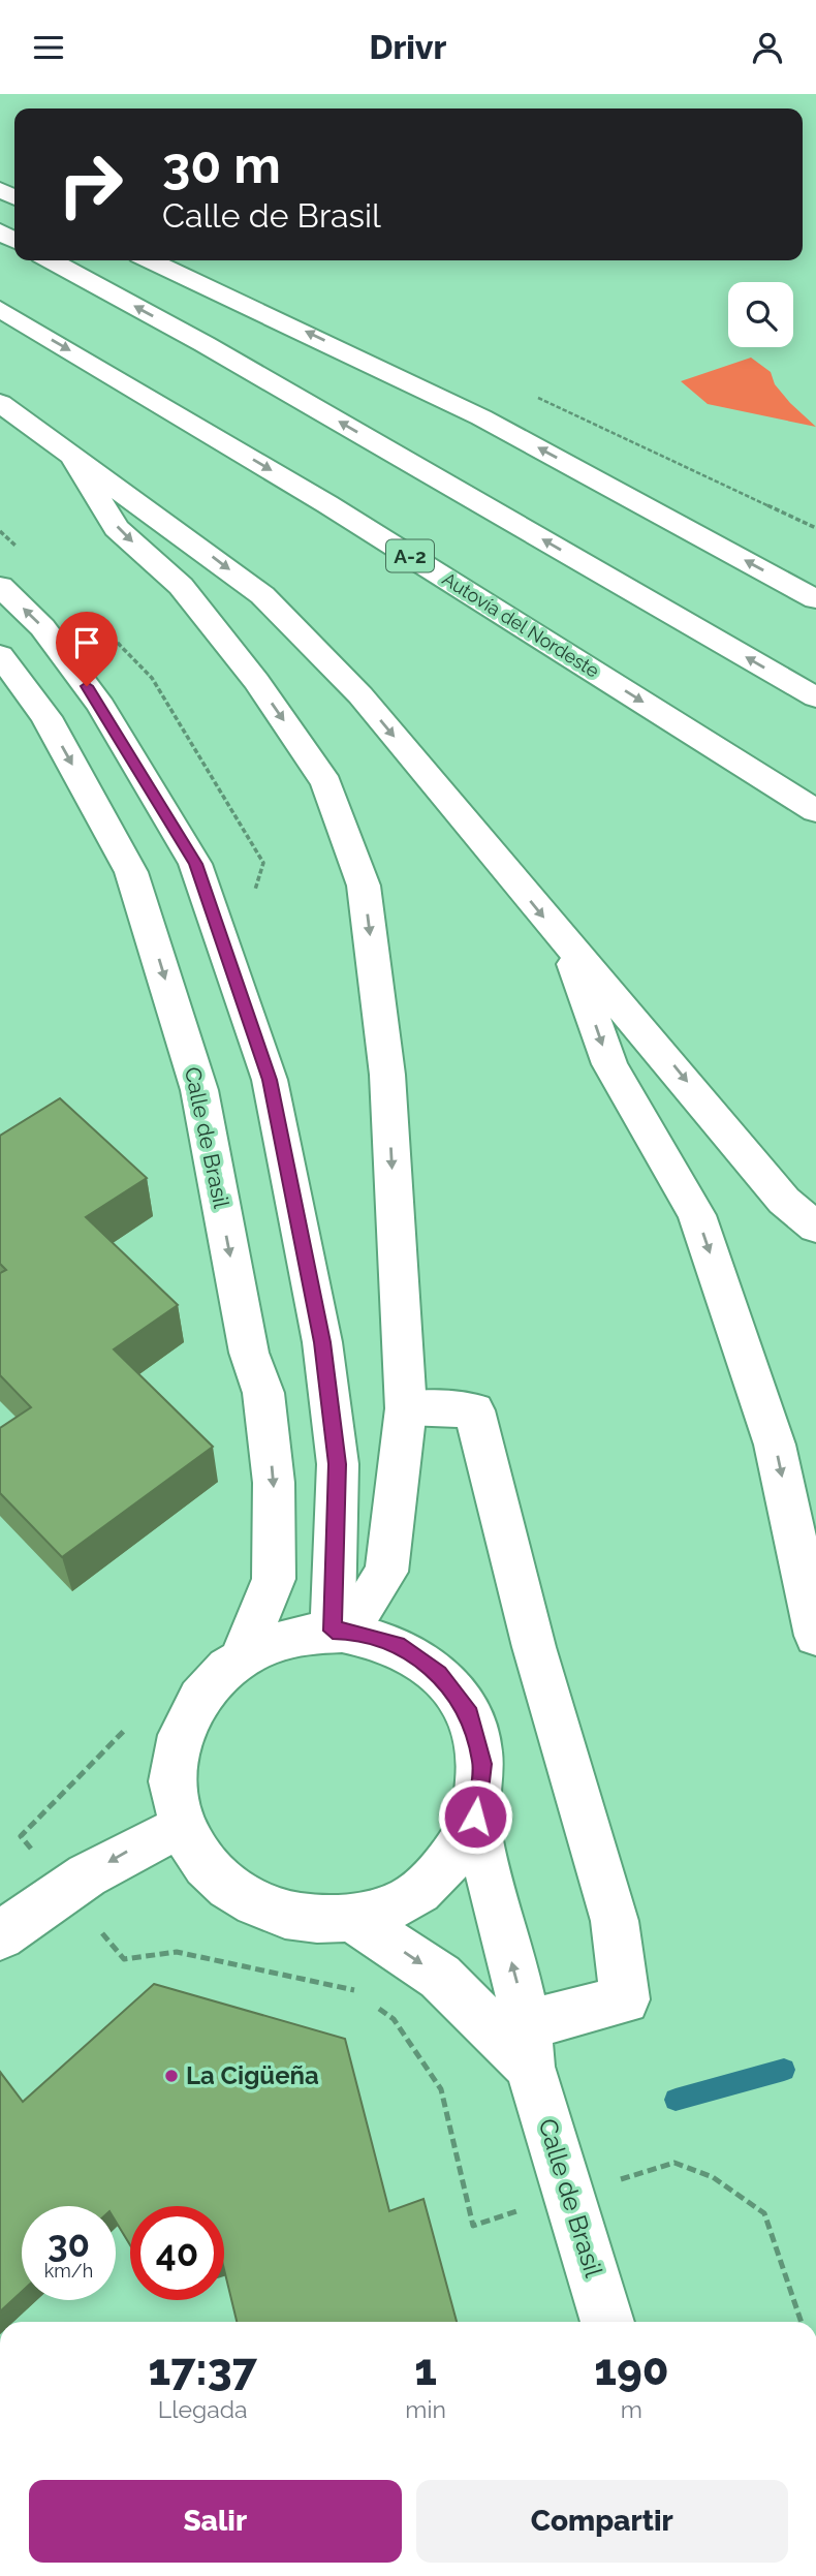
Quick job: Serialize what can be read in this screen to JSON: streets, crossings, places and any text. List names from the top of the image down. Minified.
{"streets":{"main road":["A-2","Autovía del Nordeste","Calle de Brasil"]},"places":["La Cigüeña"],"page":{"header":"Drivr","turn":["30 m","Calle de Brasil"],"speed":"30 km/h","limit":"40","eta":["17:37","Llegada","1","min","190","m"],"buttons":["Salir","Compartir"]}}
